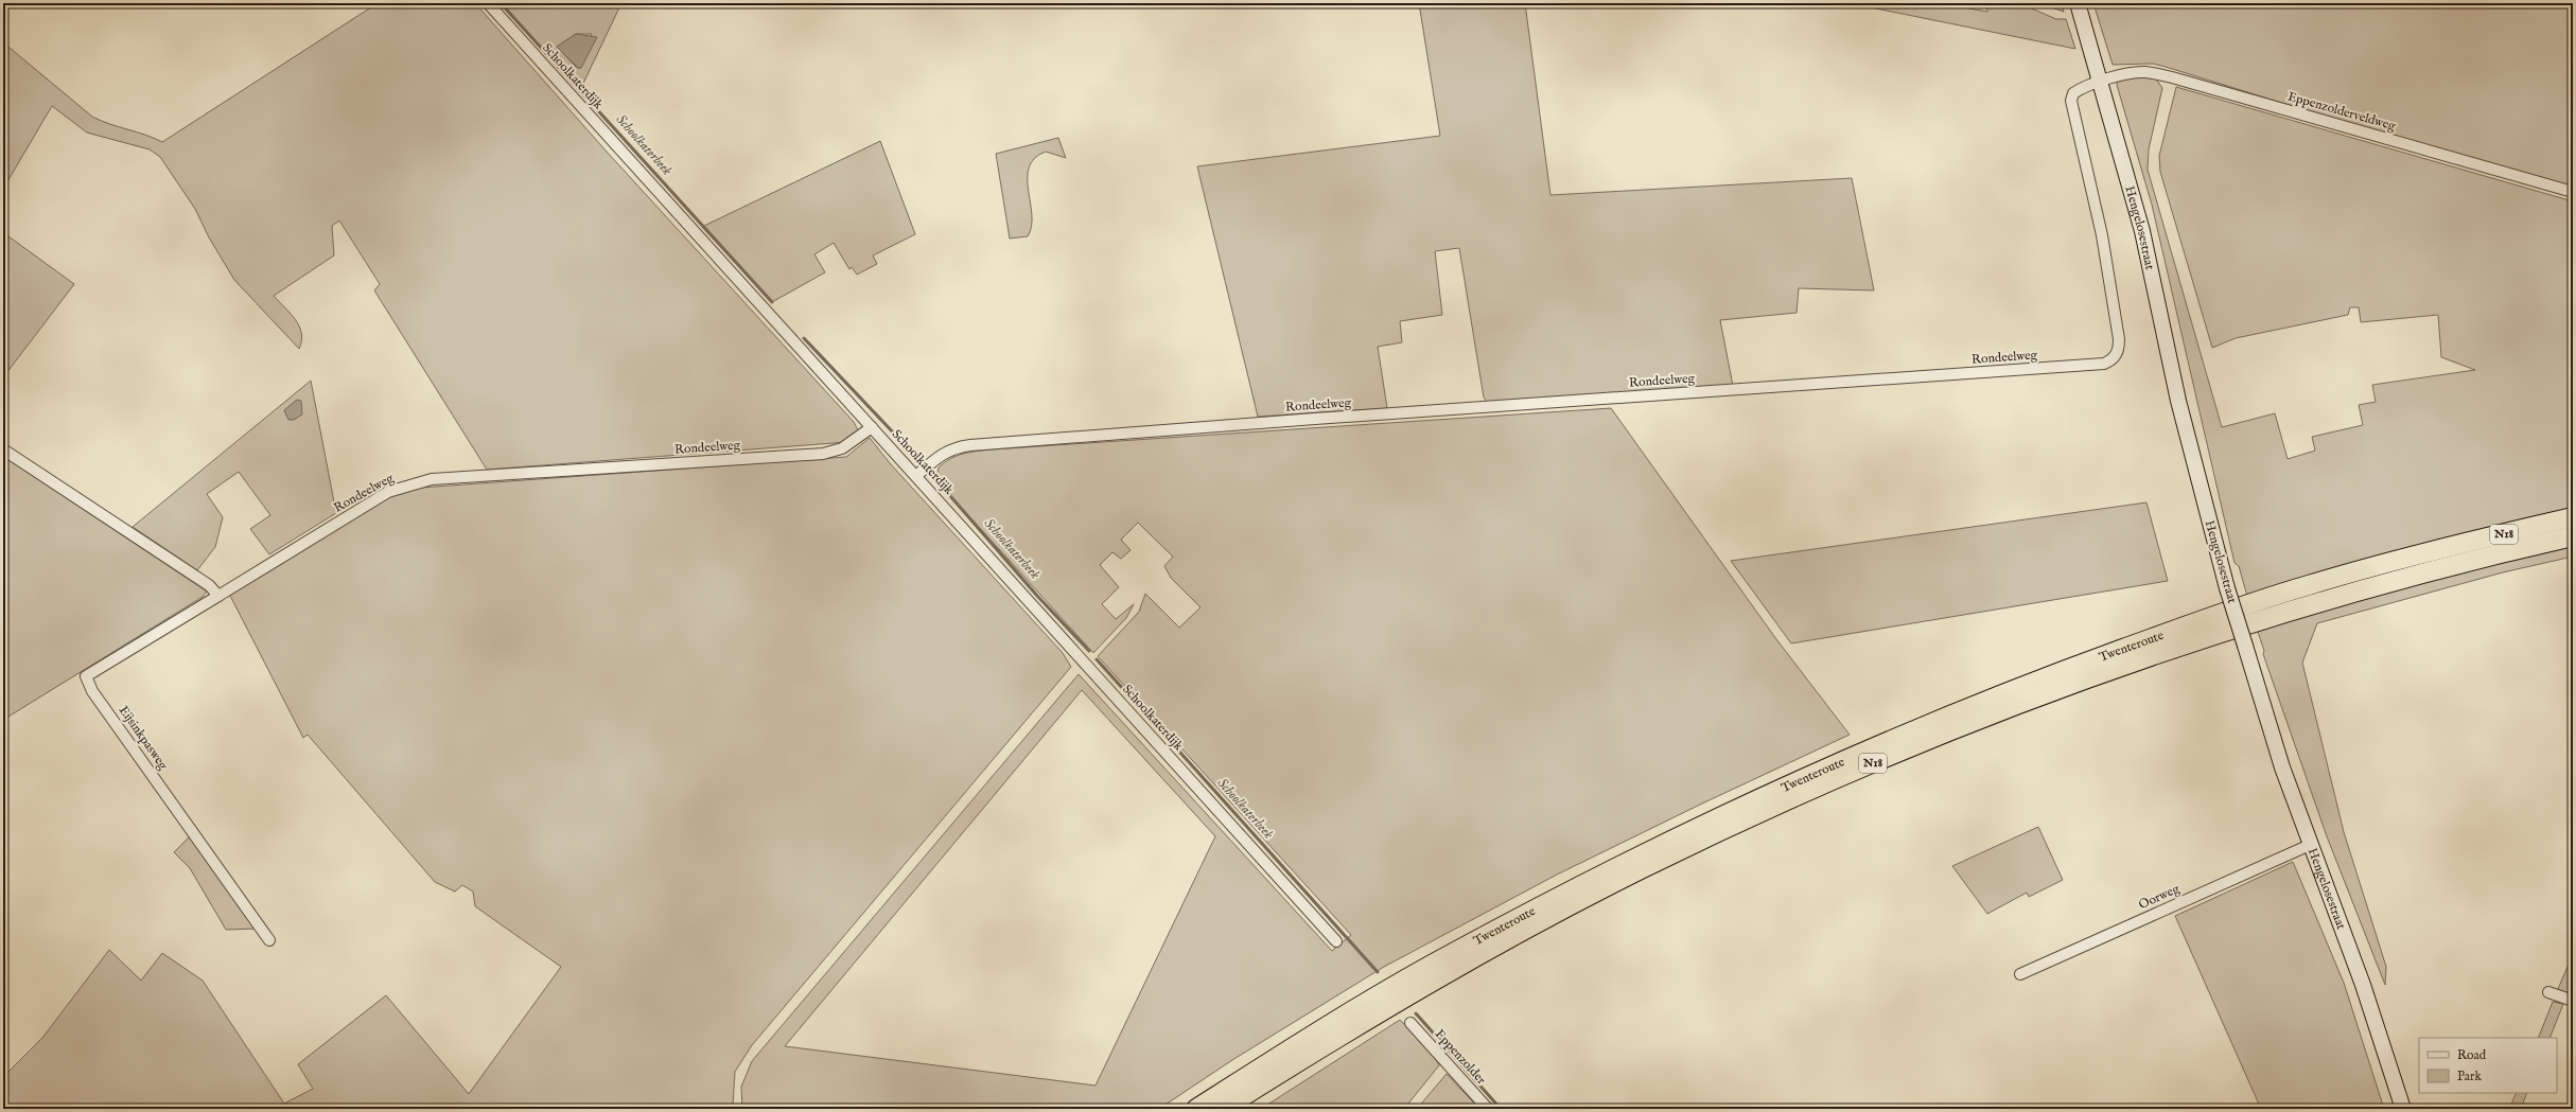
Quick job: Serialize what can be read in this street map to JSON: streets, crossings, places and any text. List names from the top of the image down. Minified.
{"streets":{"highway":["N18","Twenteroute"],"main road":["Hengelosestraat"],"street":["Schoolkaterdijk","Eppenzolderveldweg","Rondeelweg","Eijsinkpasweg","Oorweg","Eppenzolder"]},"crossings":[["Schoolkaterdijk","Rondeelweg"],["Eppenzolderveldweg","Hengelosestraat"],["Eppenzolderveldweg","Rondeelweg"],["Hengelosestraat","Rondeelweg"],["Hengelosestraat","Oorweg"],["Rondeelweg","Eijsinkpasweg"]],"water":["Schoolkaterbeek"],"legend":["Road","Park"]}
